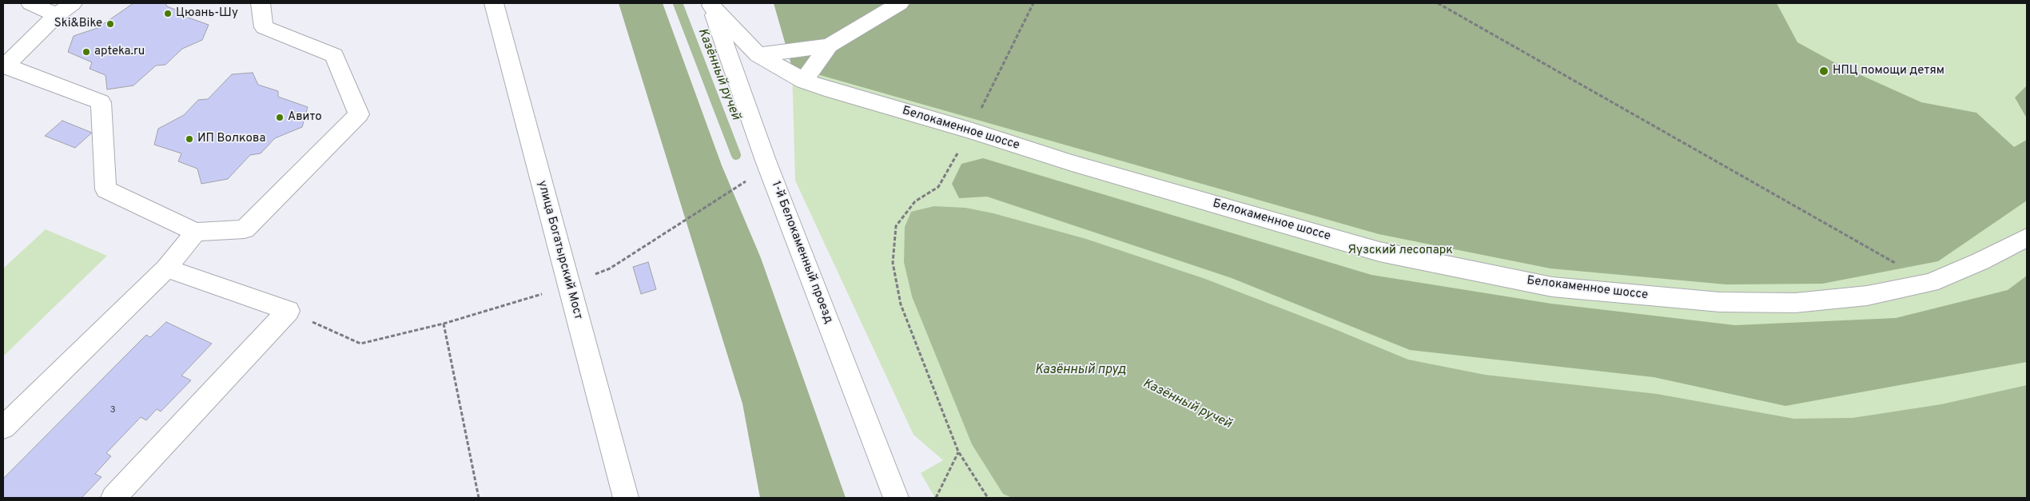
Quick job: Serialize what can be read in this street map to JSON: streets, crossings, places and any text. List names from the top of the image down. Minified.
{"streets":{"street":["Белокаменное шоссе","улица Богатырский Мост","1-й Белокаменный проезд"]},"crossings":[["Белокаменное шоссе","1-й Белокаменный проезд"]],"water":["Казённый ручей","Казённый пруд"],"parks":["Яузский лесопарк"],"places":["Цюань-Шу","Ski&Bike","apteka.ru","НПЦ помощи детям","Авито","ИП Волкова"],"house_numbers":["3"]}
